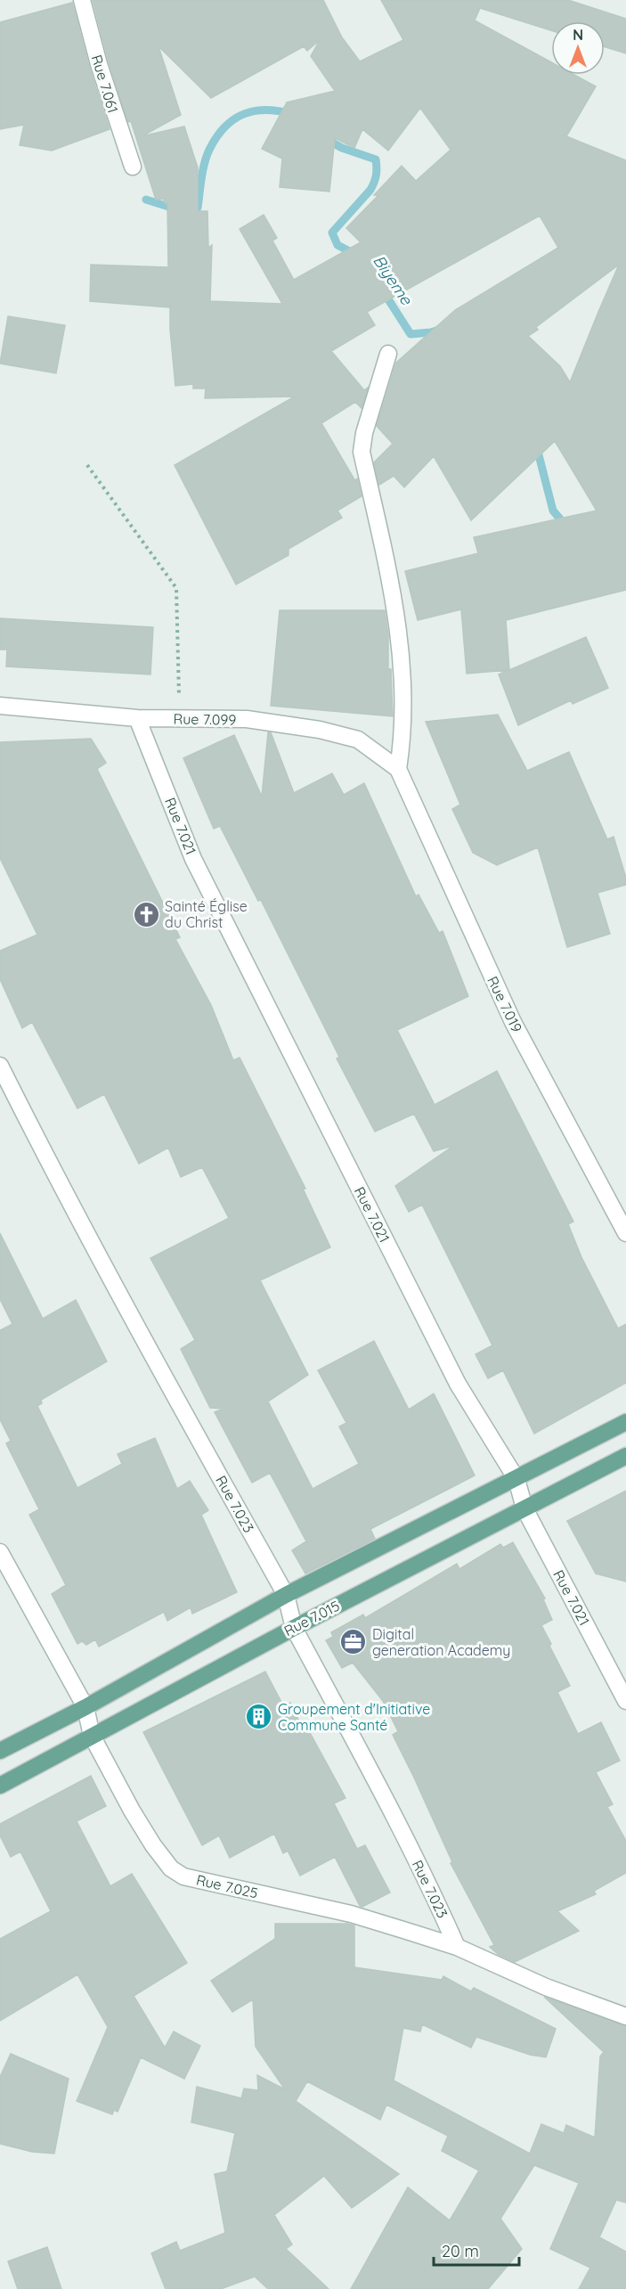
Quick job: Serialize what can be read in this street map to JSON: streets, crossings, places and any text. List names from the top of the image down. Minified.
{"streets":{"main road":["Rue 7.015"],"street":["Rue 7.061","Rue 7.099","Rue 7.021","Rue 7.019","Rue 7.023","Rue 7.025"]},"crossings":[["Rue 7.099","Rue 7.021"],["Rue 7.099","Rue 7.019"],["Rue 7.021","Rue 7.015"],["Rue 7.023","Rue 7.015"],["Rue 7.023","Rue 7.025"],["Rue 7.015","Rue 7.025"]],"water":["Biyeme"],"places":{"church":["Sainté Église du Christ"],"office":["Digital generation Academy"],"building":["Groupement d'Initiative Commune Santé"]},"scale_bar":"20 m","north":"top"}
